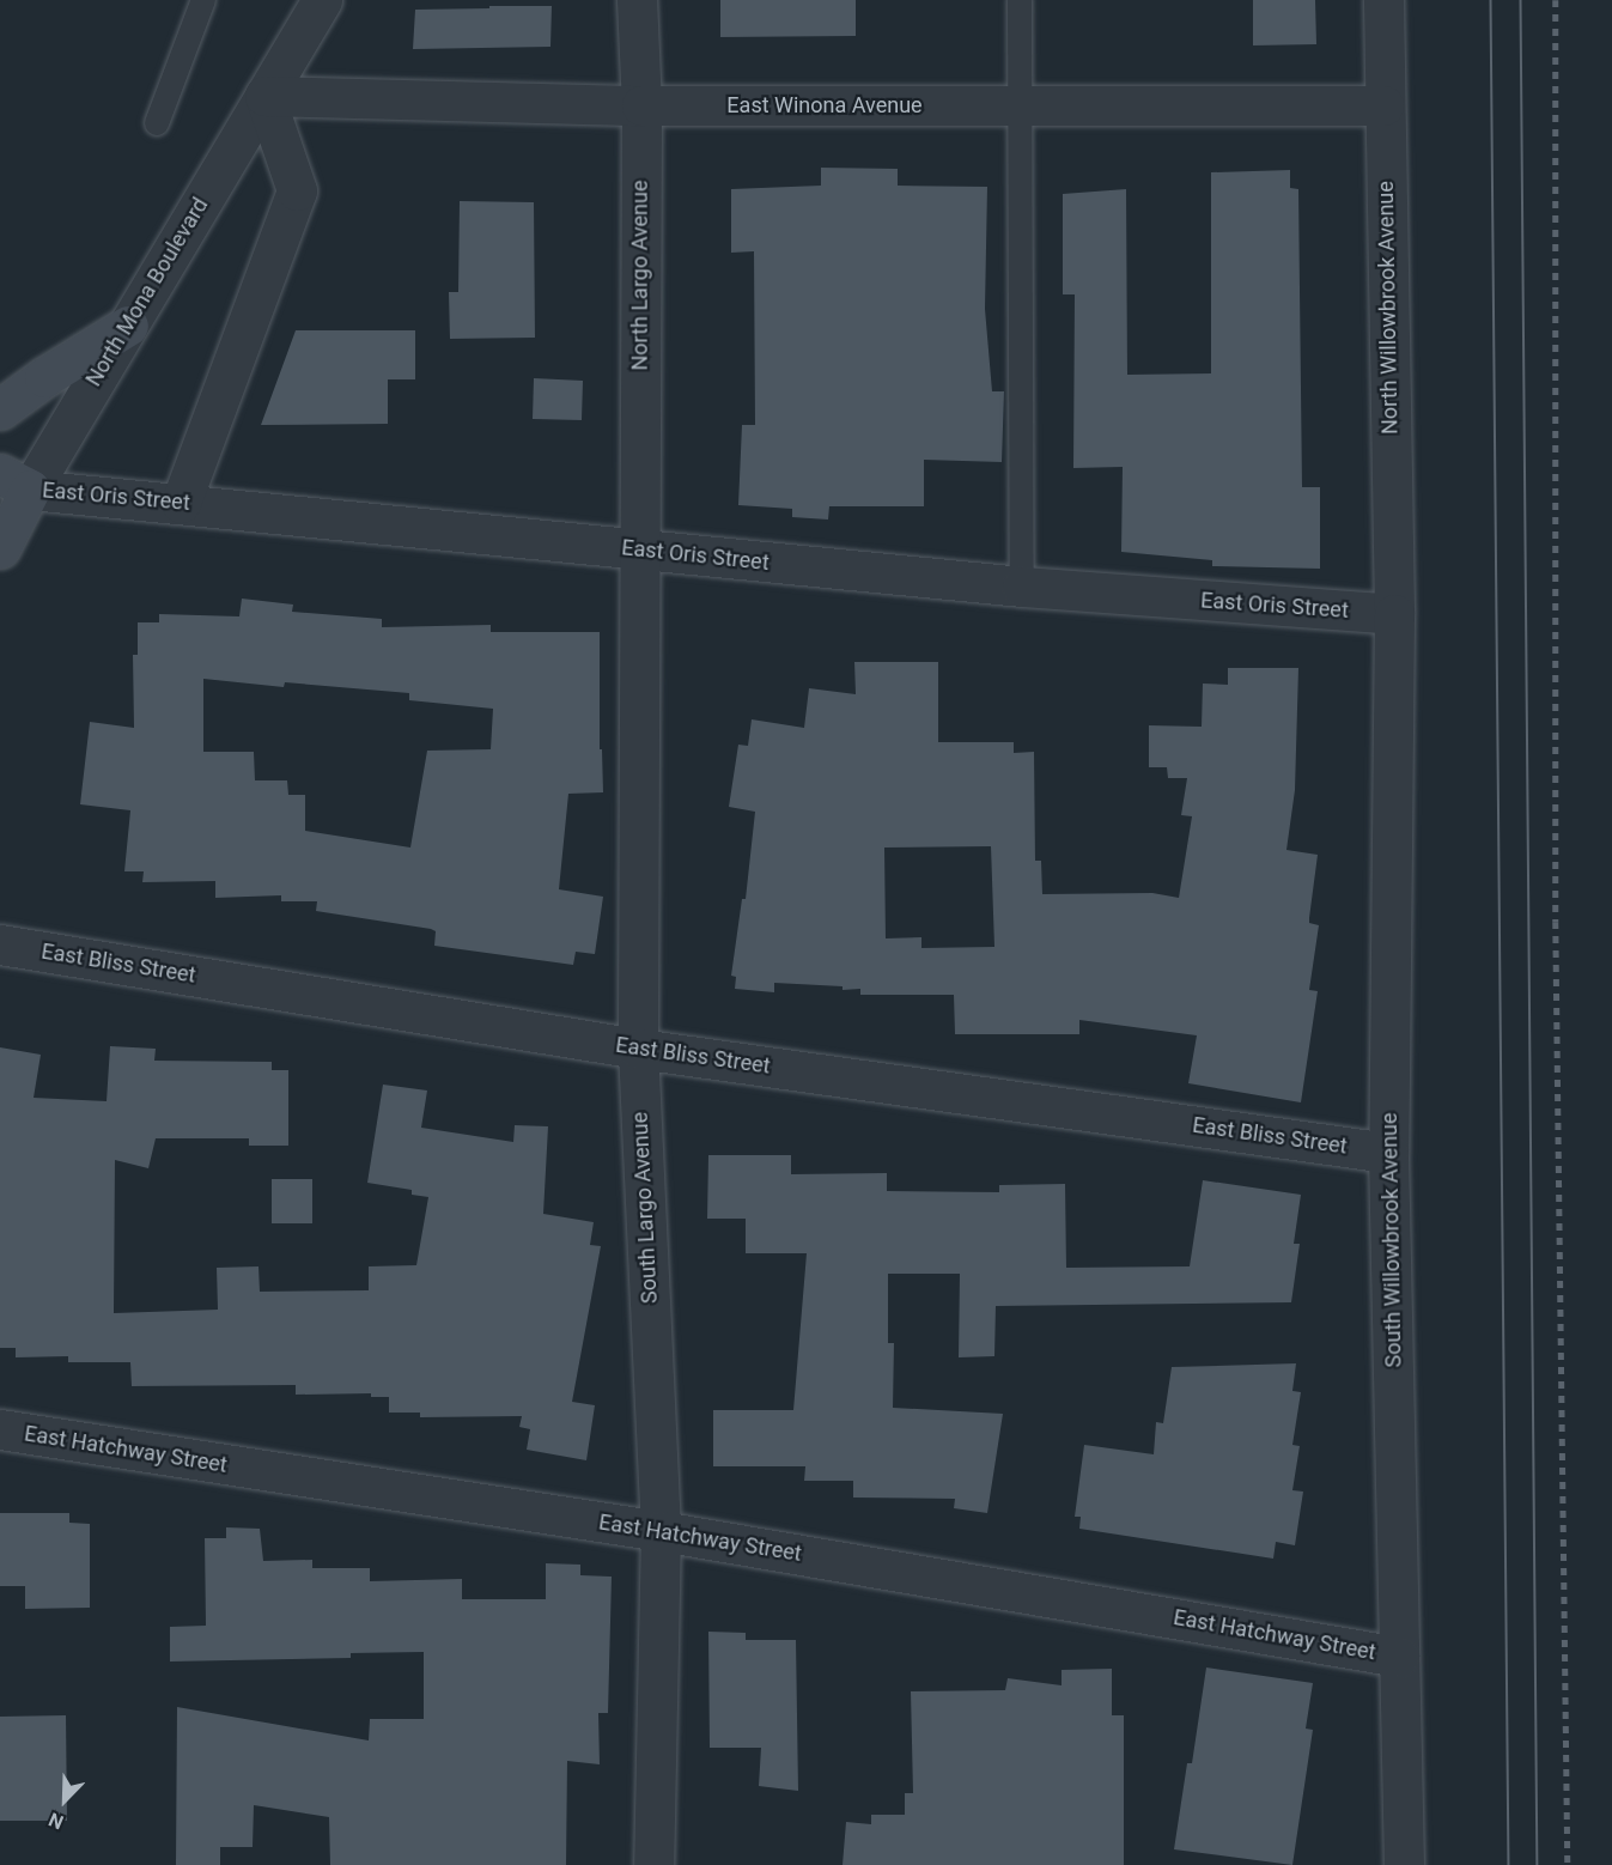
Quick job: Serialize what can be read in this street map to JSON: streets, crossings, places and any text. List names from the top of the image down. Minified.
{"streets":{"street":["East Winona Avenue","North Largo Avenue","North Mona Boulevard","North Willowbrook Avenue","East Oris Street","East Bliss Street","South Largo Avenue","South Willowbrook Avenue","East Hatchway Street"]},"crossings":[["East Winona Avenue","North Largo Avenue"],["East Winona Avenue","North Mona Boulevard"],["East Winona Avenue","North Willowbrook Avenue"],["North Largo Avenue","East Oris Street"],["North Largo Avenue","South Largo Avenue"],["North Mona Boulevard","East Oris Street"],["North Willowbrook Avenue","East Oris Street"],["North Willowbrook Avenue","South Willowbrook Avenue"],["East Oris Street","South Largo Avenue"],["East Oris Street","South Willowbrook Avenue"],["East Bliss Street","South Largo Avenue"],["East Bliss Street","South Willowbrook Avenue"],["South Largo Avenue","East Hatchway Street"],["South Willowbrook Avenue","East Hatchway Street"]],"north":"bottom left"}
